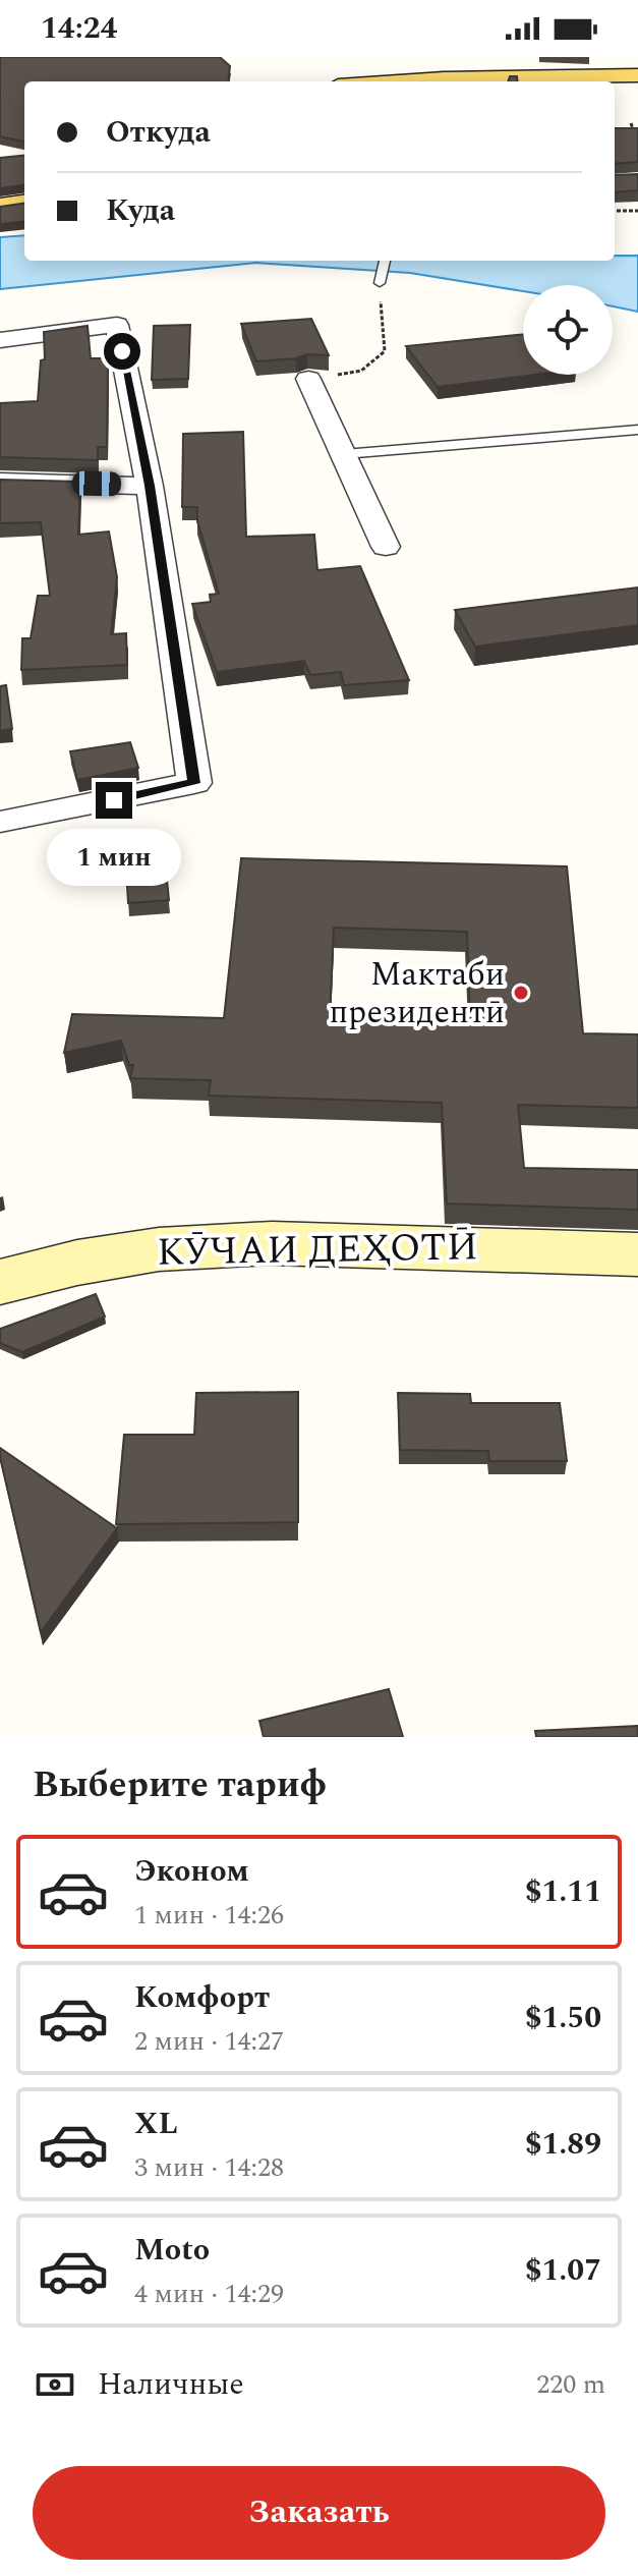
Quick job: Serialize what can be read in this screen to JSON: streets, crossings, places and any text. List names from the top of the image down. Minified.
{"streets":{"main road":["КӮЧАИ ДЕҲОТӢ"]},"places":["Мактаби президентӣ"],"page":{"status":"14:24","banner":["Откуда","Куда"],"bubble":"1 мин","heading":"Выберите тариф","list":[{"name":"Эконом","note":"1 мин · 14:26","value":"$1.11"},{"name":"Комфорт","note":"2 мин · 14:27","value":"$1.50"},{"name":"XL","note":"3 мин · 14:28","value":"$1.89"},{"name":"Moto","note":"4 мин · 14:29","value":"$1.07"}],"pay":["Наличные","220 m"],"buttons":"Заказать"}}
